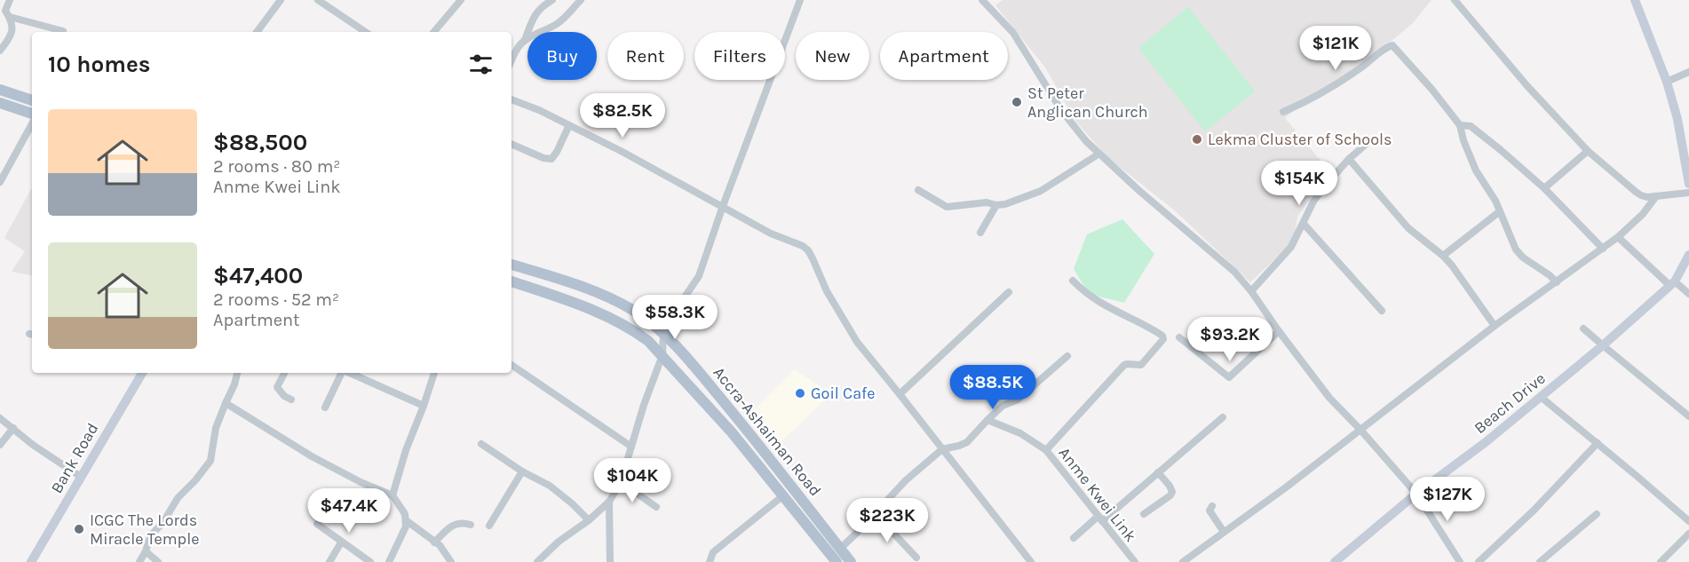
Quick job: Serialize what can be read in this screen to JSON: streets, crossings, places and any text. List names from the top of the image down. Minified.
{"streets":{"main road":["Accra-Ashaiman Road"],"street":["Beach Drive","Bank Road","Anme Kwei Link"]},"places":["St Peter Anglican Church","Lekma Cluster of Schools","Goil Cafe","ICGC The Lords Miracle Temple"],"page":{"price":["$121K","$82.5K","$154K","$58.3K","$93.2K","$88.5K","$104K","$127K","$47.4K","$223K"],"chip":["Buy","Rent","Filters","New","Apartment"],"heading":"10 homes","list":[{"name":"$88,500","note":"2 rooms · 80 m² · Anme Kwei Link"},{"name":"$47,400","note":"2 rooms · 52 m² · Apartment"}]}}
